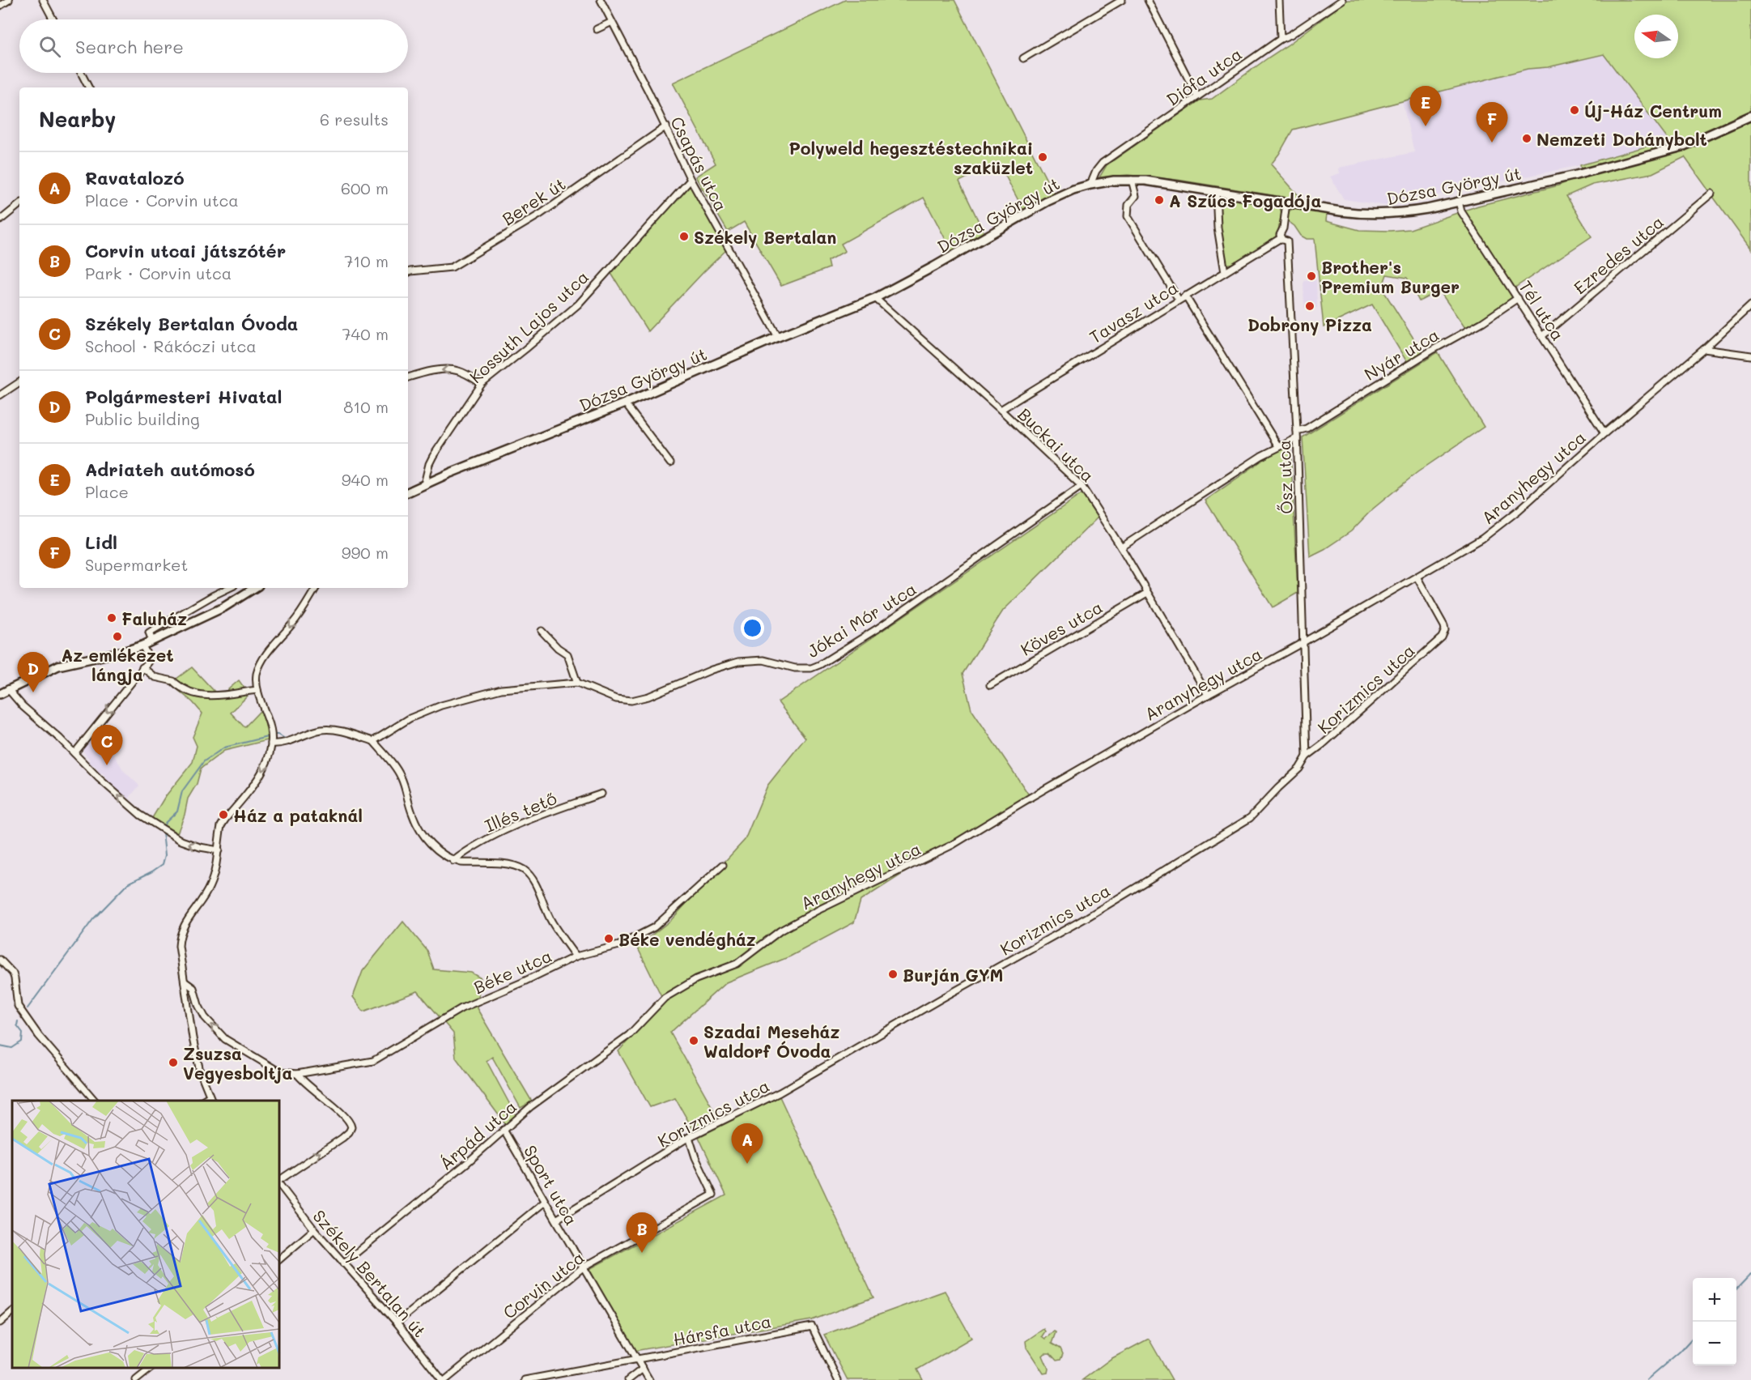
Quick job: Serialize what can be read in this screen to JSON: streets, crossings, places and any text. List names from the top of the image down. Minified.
{"streets":{"main road":["Dózsa György út"],"street":["Diófa utca","Csapás utca","Berek út","Ezredes utca","Tél utca","Tavasz utca","Kossuth Lajos utca","Nyár utca","Buckai utca","Ősz utca","Aranyhegy utca","Jókai Mór utca","Köves utca","Korizmics utca","Illés tető","Béke utca","Árpád utca","Sport utca","Székely Bertalan út","Corvin utca","Hársfa utca"]},"crossings":[["Diófa utca","Dózsa György út"],["Csapás utca","Dózsa György út"],["Csapás utca","Berek út"],["Csapás utca","Kossuth Lajos utca"],["Dózsa György út","Tél utca"],["Dózsa György út","Kossuth Lajos utca"],["Dózsa György út","Buckai utca"],["Dózsa György út","Ősz utca"],["Ezredes utca","Tél utca"],["Tél utca","Nyár utca"],["Tél utca","Aranyhegy utca"],["Tavasz utca","Buckai utca"],["Tavasz utca","Ősz utca"],["Nyár utca","Ősz utca"],["Buckai utca","Aranyhegy utca"],["Buckai utca","Jókai Mór utca"],["Buckai utca","Köves utca"],["Ősz utca","Aranyhegy utca"],["Ősz utca","Korizmics utca"],["Aranyhegy utca","Korizmics utca"],["Aranyhegy utca","Árpád utca"],["Korizmics utca","Sport utca"],["Korizmics utca","Corvin utca"],["Árpád utca","Sport utca"],["Árpád utca","Székely Bertalan út"],["Sport utca","Corvin utca"],["Sport utca","Hársfa utca"],["Székely Bertalan út","Corvin utca"]],"places":["Új-Ház Centrum","Nemzeti Dohánybolt","Polyweld hegesztéstechnikai szaküzlet","A Szűcs Fogadója","Székely Bertalan","Brother's Premium Burger","Dobrony Pizza","Faluház","Az emlékezet lángja","Ház a pataknál","Béke vendégház","Burján GYM","Szadai Meseház Waldorf Óvoda","Zsuzsa Vegyesboltja"],"north":"left","page":{"search":"Search here","pins":["E","F","D","C","A","B"],"heading":["Nearby","6 results"],"list":[{"mark":"A","name":"Ravatalozó","note":"Place · Corvin utca","value":"600 m"},{"mark":"B","name":"Corvin utcai játszótér","note":"Park · Corvin utca","value":"710 m"},{"mark":"C","name":"Székely Bertalan Óvoda","note":"School · Rákóczi utca","value":"740 m"},{"mark":"D","name":"Polgármesteri Hivatal","note":"Public building","value":"810 m"},{"mark":"E","name":"Adriateh autómosó","note":"Place","value":"940 m"},{"mark":"F","name":"Lidl","note":"Supermarket","value":"990 m"}],"map_buttons":["+","−"]}}
